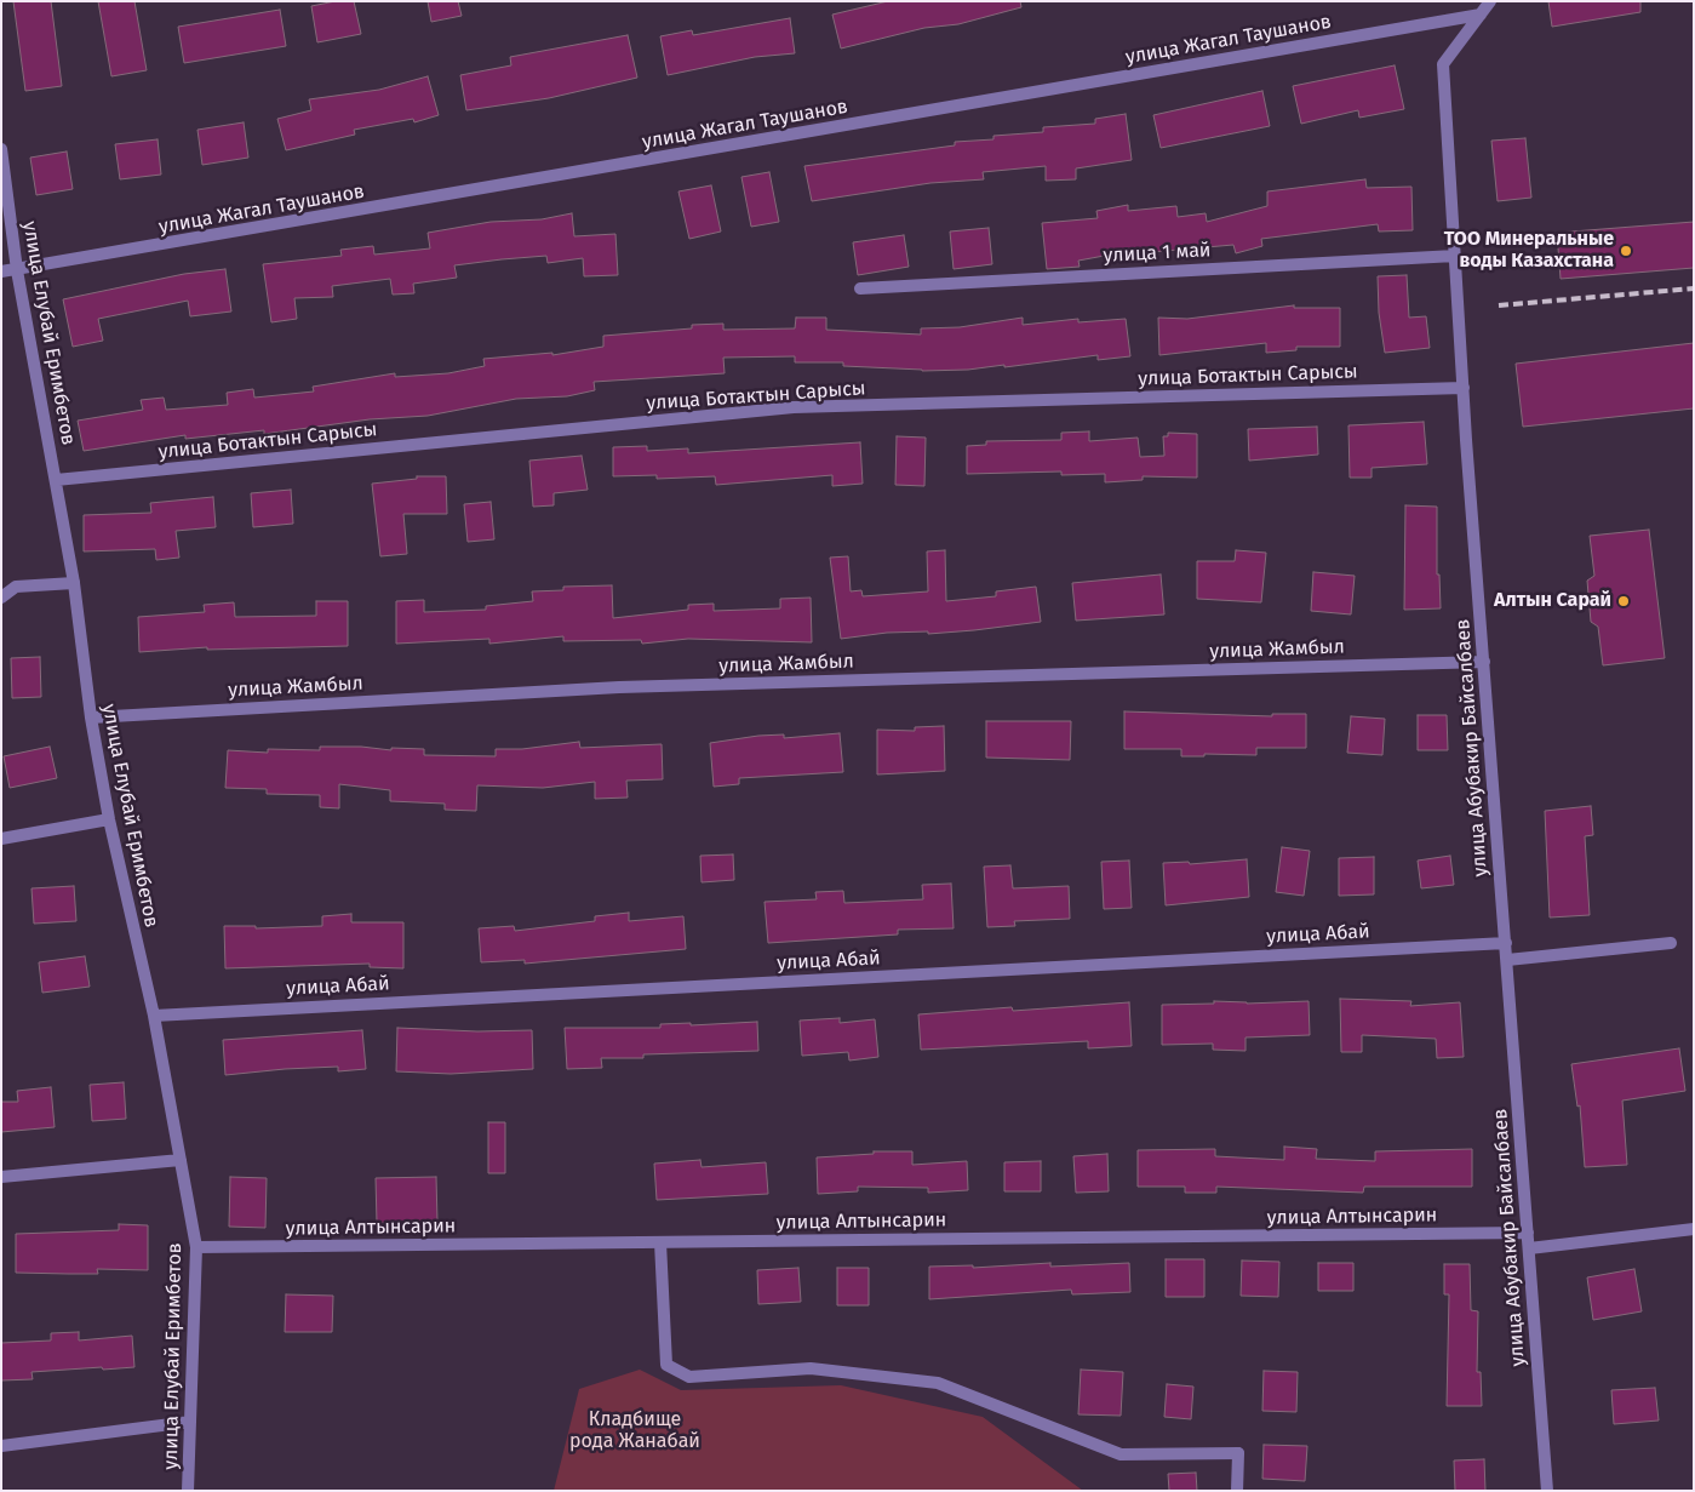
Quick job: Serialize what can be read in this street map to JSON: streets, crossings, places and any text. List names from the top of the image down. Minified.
{"streets":{"street":["улица Жагал Таушанов","улица 1 май","улица Елубай Еримбетов","улица Ботактын Сарысы","улица Жамбыл","улица Абубакир Байсалбаев","улица Абай","улица Алтынсарин"]},"crossings":[["улица Жагал Таушанов","улица Елубай Еримбетов"],["улица Жагал Таушанов","улица Абубакир Байсалбаев"],["улица 1 май","улица Абубакир Байсалбаев"],["улица Елубай Еримбетов","улица Ботактын Сарысы"],["улица Елубай Еримбетов","улица Жамбыл"],["улица Елубай Еримбетов","улица Абай"],["улица Елубай Еримбетов","улица Алтынсарин"],["улица Ботактын Сарысы","улица Абубакир Байсалбаев"],["улица Жамбыл","улица Абубакир Байсалбаев"],["улица Абубакир Байсалбаев","улица Абай"],["улица Абубакир Байсалбаев","улица Алтынсарин"]],"parks":["Кладбище рода Жанабай"],"places":["ТОО Минеральные воды Казахстана","Алтын Сарай"]}
